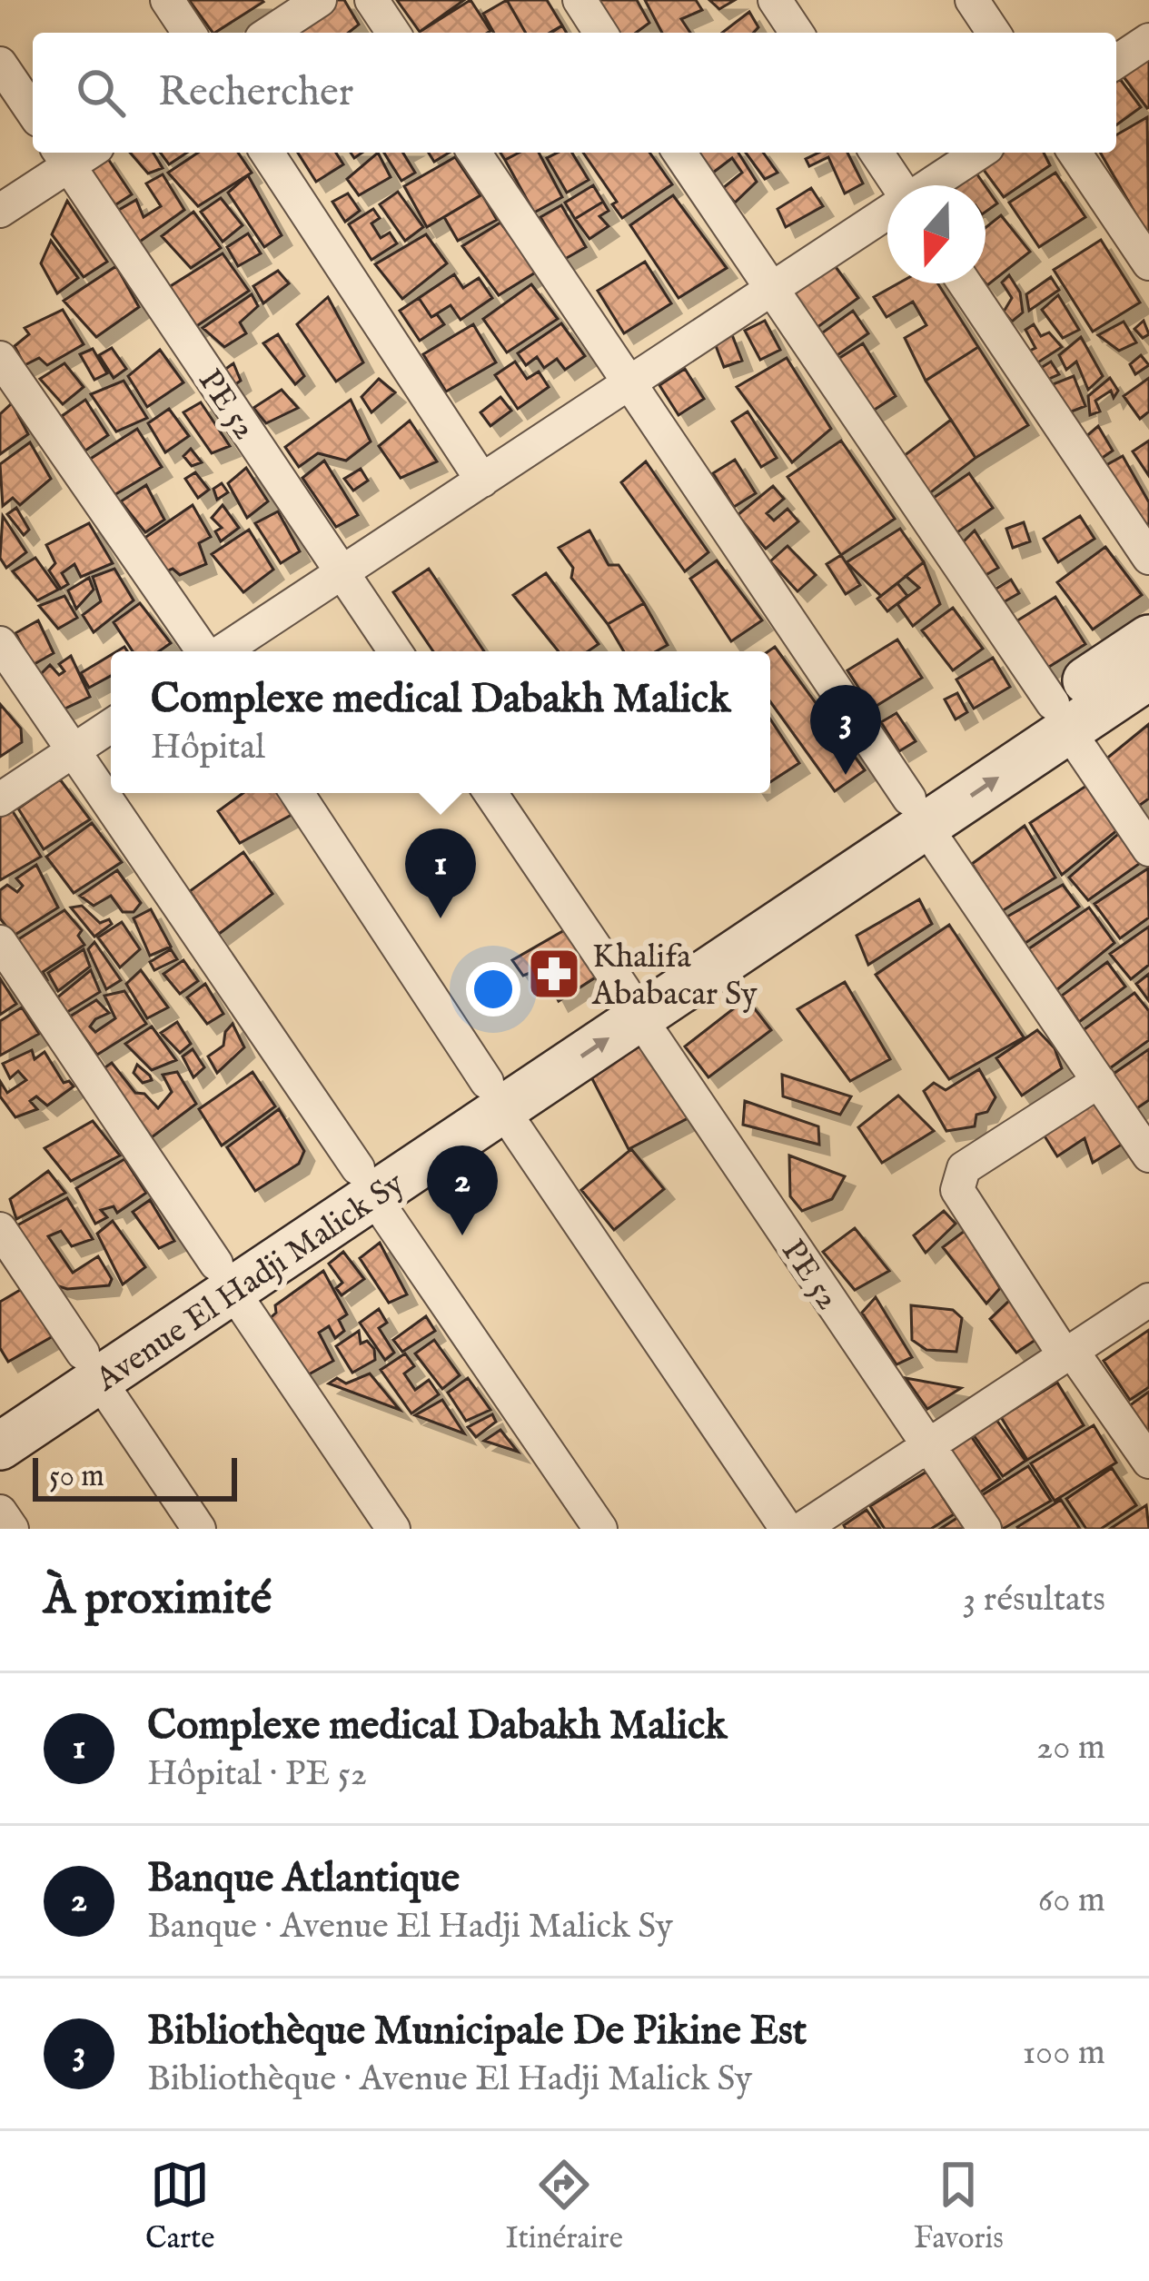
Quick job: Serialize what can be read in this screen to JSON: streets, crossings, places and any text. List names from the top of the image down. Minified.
{"streets":{"street":["PE 52","Avenue El Hadji Malick Sy"]},"crossings":[["PE 52","Avenue El Hadji Malick Sy"]],"places":{"pharmacy":["Khalifa Ababacar Sy"]},"scale_bar":"50 m","north":"bottom","page":{"search":"Rechercher","popup":["Complexe medical Dabakh Malick","Hôpital"],"pins":["3","1","2"],"scale":"50 m","heading":["À proximité","3 résultats"],"list":[{"mark":"1","name":"Complexe medical Dabakh Malick","note":"Hôpital · PE 52","value":"20 m"},{"mark":"2","name":"Banque Atlantique","note":"Banque · Avenue El Hadji Malick Sy","value":"60 m"},{"mark":"3","name":"Bibliothèque Municipale De Pikine Est","note":"Bibliothèque · Avenue El Hadji Malick Sy","value":"100 m"}],"nav":["Carte","Itinéraire","Favoris"]}}
